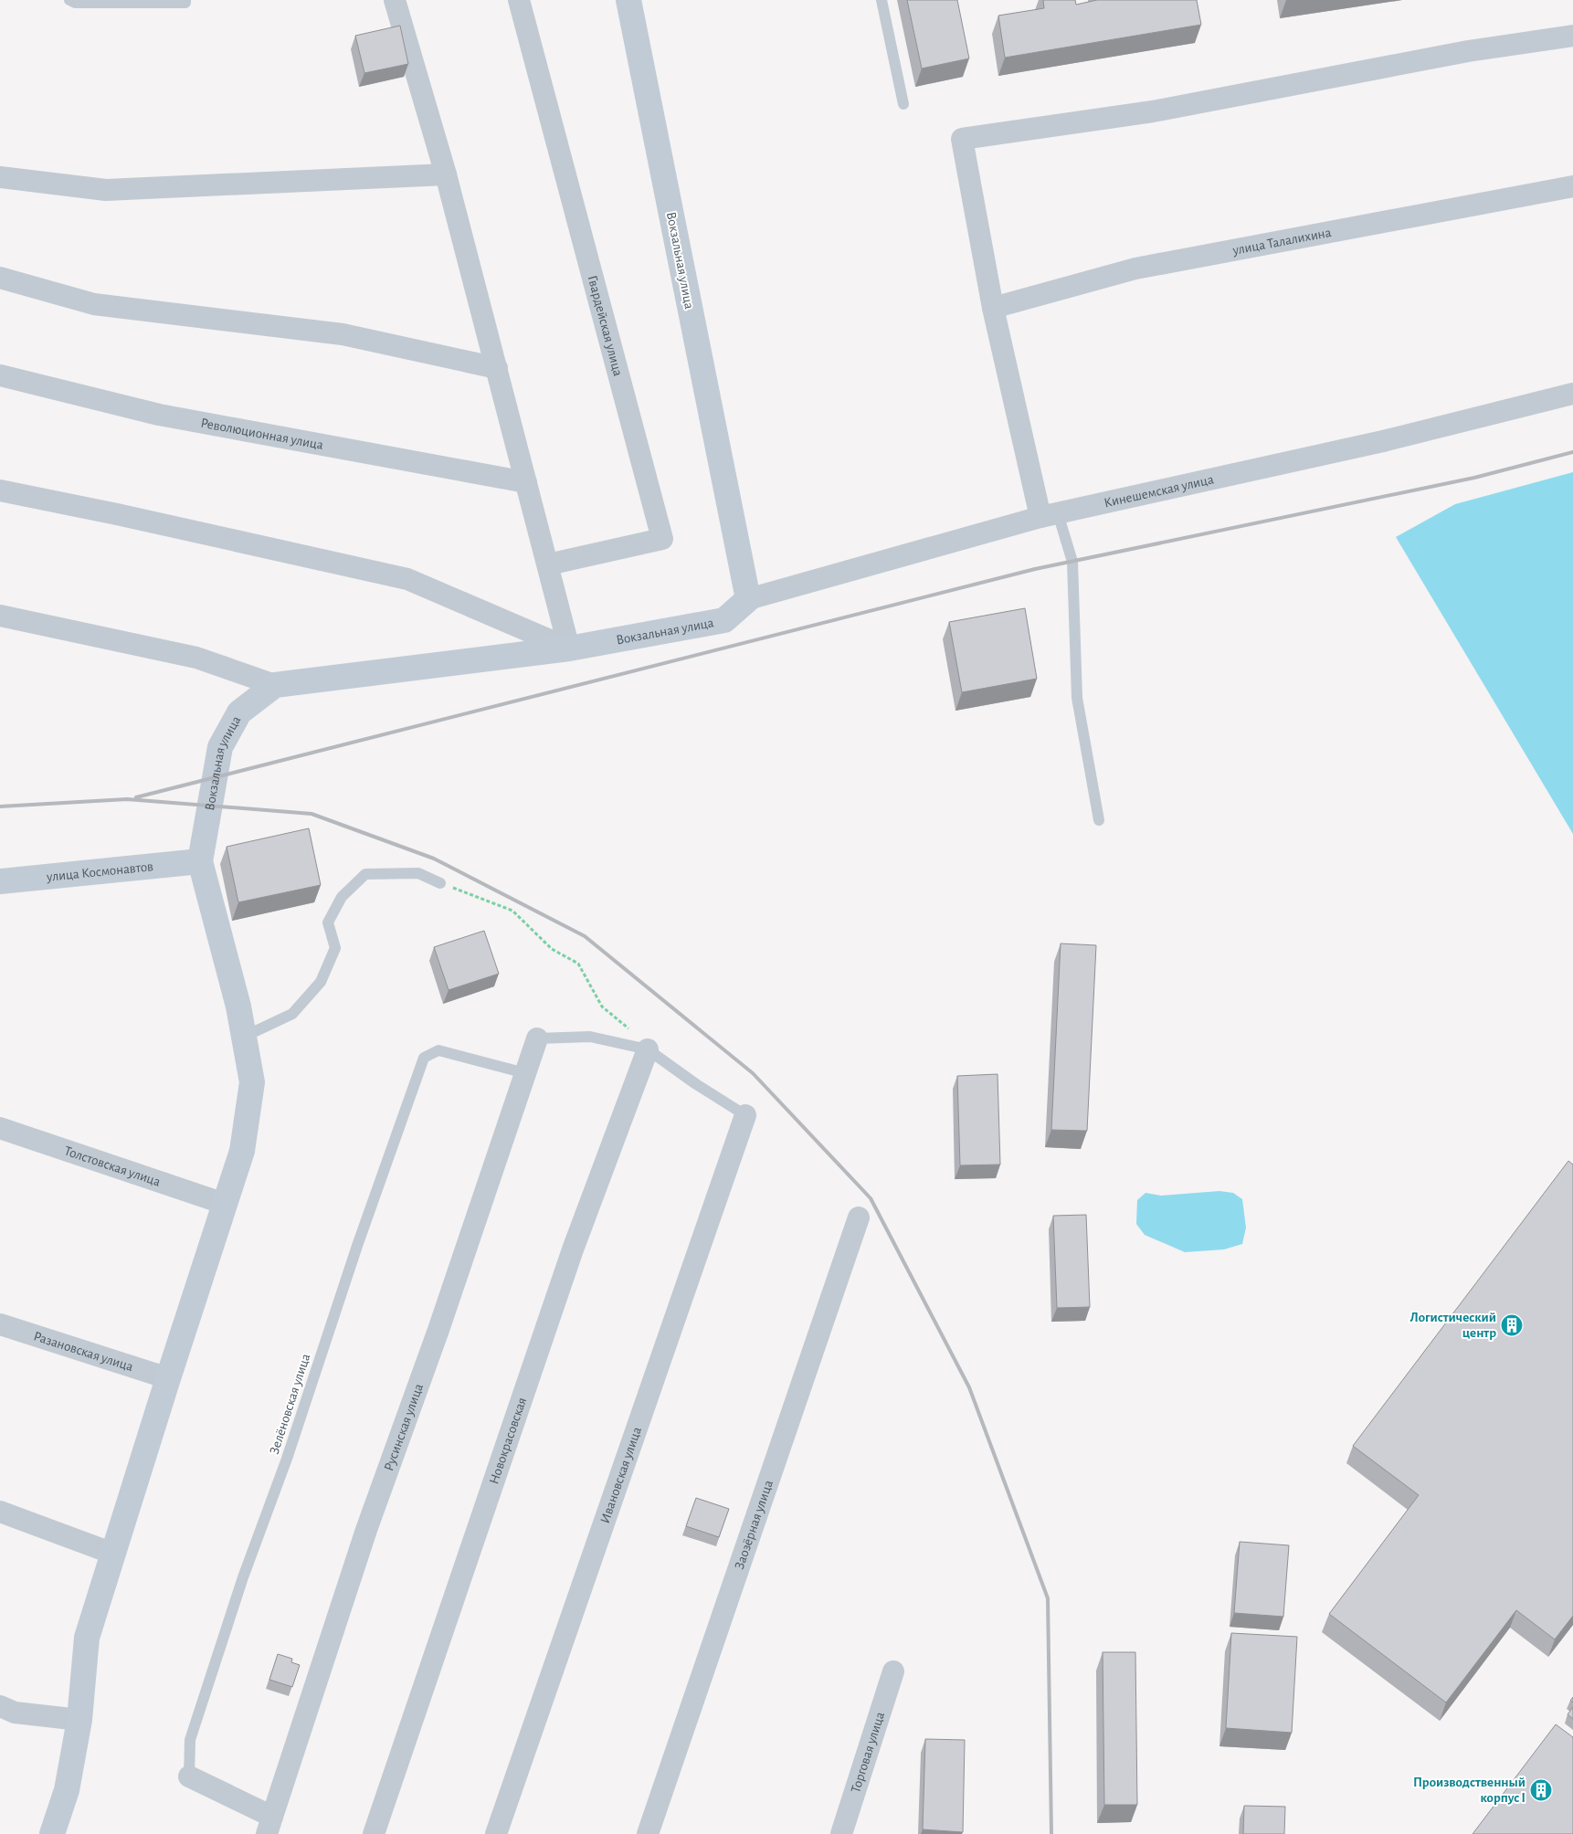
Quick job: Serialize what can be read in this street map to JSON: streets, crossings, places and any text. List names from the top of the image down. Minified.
{"streets":{"main road":["Вокзальная улица","улица Космонавтов"],"street":["улица Талалихина","Гвардейская улица","Революционная улица","Кинешемская улица","Толстовская улица","Разановская улица","Русинская улица","Новокрасовская","Ивановская улица","Заозёрная улица","Торговая улица"],"lane":["Зелёновская улица"]},"crossings":[["Вокзальная улица","Кинешемская улица"],["Вокзальная улица","улица Космонавтов"],["Зелёновская улица","Русинская улица"]],"places":{"building":["Логистический центр","Производственный корпус I"]}}
